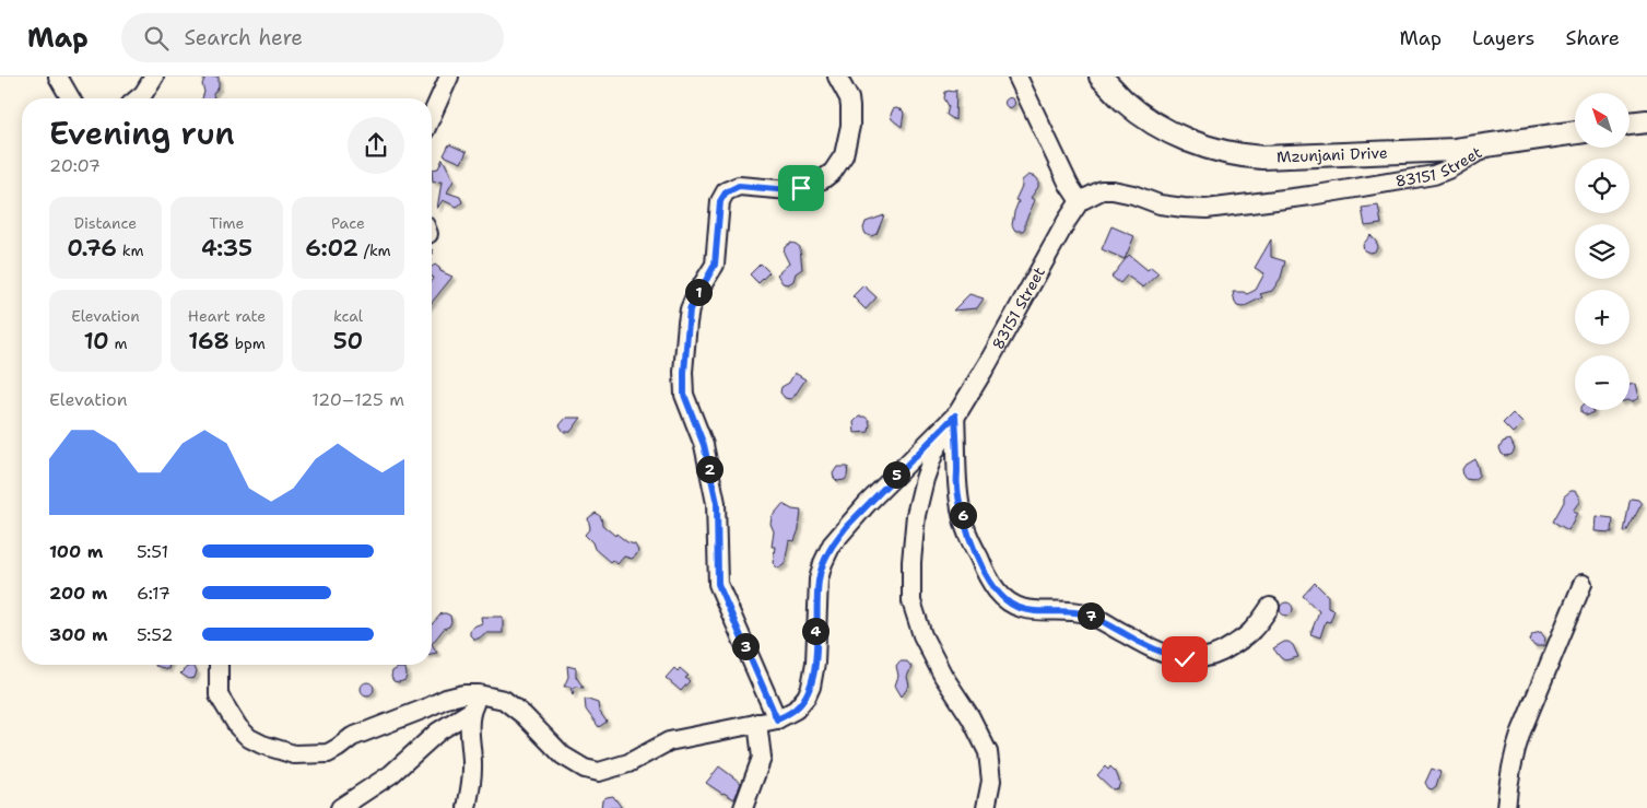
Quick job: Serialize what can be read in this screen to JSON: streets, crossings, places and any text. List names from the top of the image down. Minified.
{"streets":{"main road":["Mzunjani Drive"],"street":["83151 Street"]},"crossings":[["Mzunjani Drive","83151 Street"]],"north":"top left","page":{"header":"Map","search":"Search here","nav":["Map","Layers","Share"],"map_buttons":["+","−"],"heading":["Evening run","20:07"],"stats":[["Distance","0.76 km"],["Time","4:35"],["Pace","6:02 /km"],["Elevation","10 m"],["Heart rate","168 bpm"],["kcal","50"]],"pins":["1","2","5","6","7","4","3"],"chart":["Elevation","120–125 m"],"list":[{"name":"100 m","note":"5:51"},{"name":"200 m","note":"6:17"},{"name":"300 m","note":"5:52"}]}}
